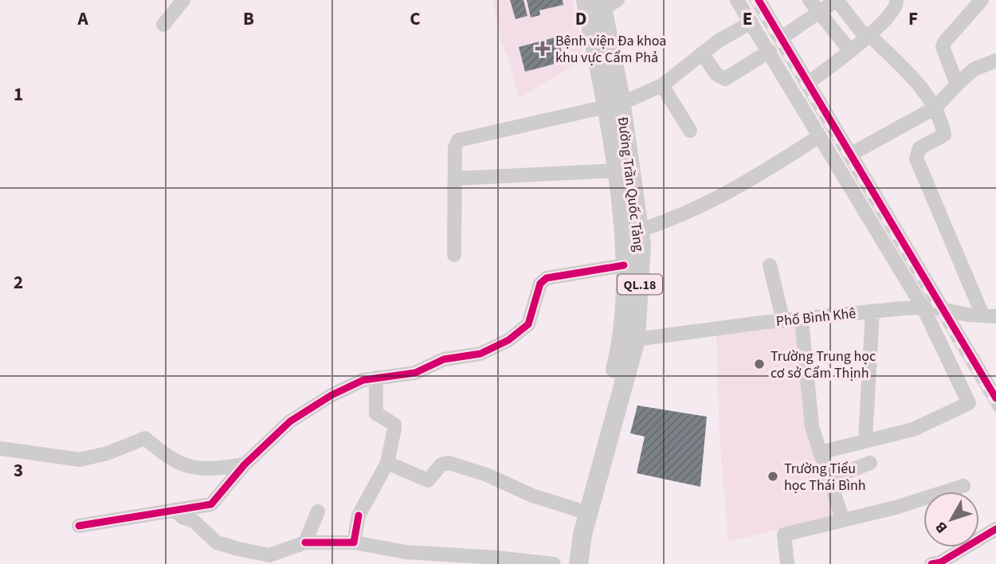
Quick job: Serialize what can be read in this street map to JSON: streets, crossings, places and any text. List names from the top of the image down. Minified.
{"streets":{"highway":["Đường Trần Quốc Tảng","QL.18"],"street":["Phố Bình Khê"]},"crossings":[["Đường Trần Quốc Tảng","Phố Bình Khê"]],"places":{"health":["Bệnh viện Đa khoa khu vực Cẩm Phả"],"other":["Trường Trung học cơ sở Cẩm Thịnh","Trường Tiểu học Thái Bình"]},"north":"bottom left","grid":{"columns":["A","B","C","D","E","F"],"rows":["1","2","3"]}}
